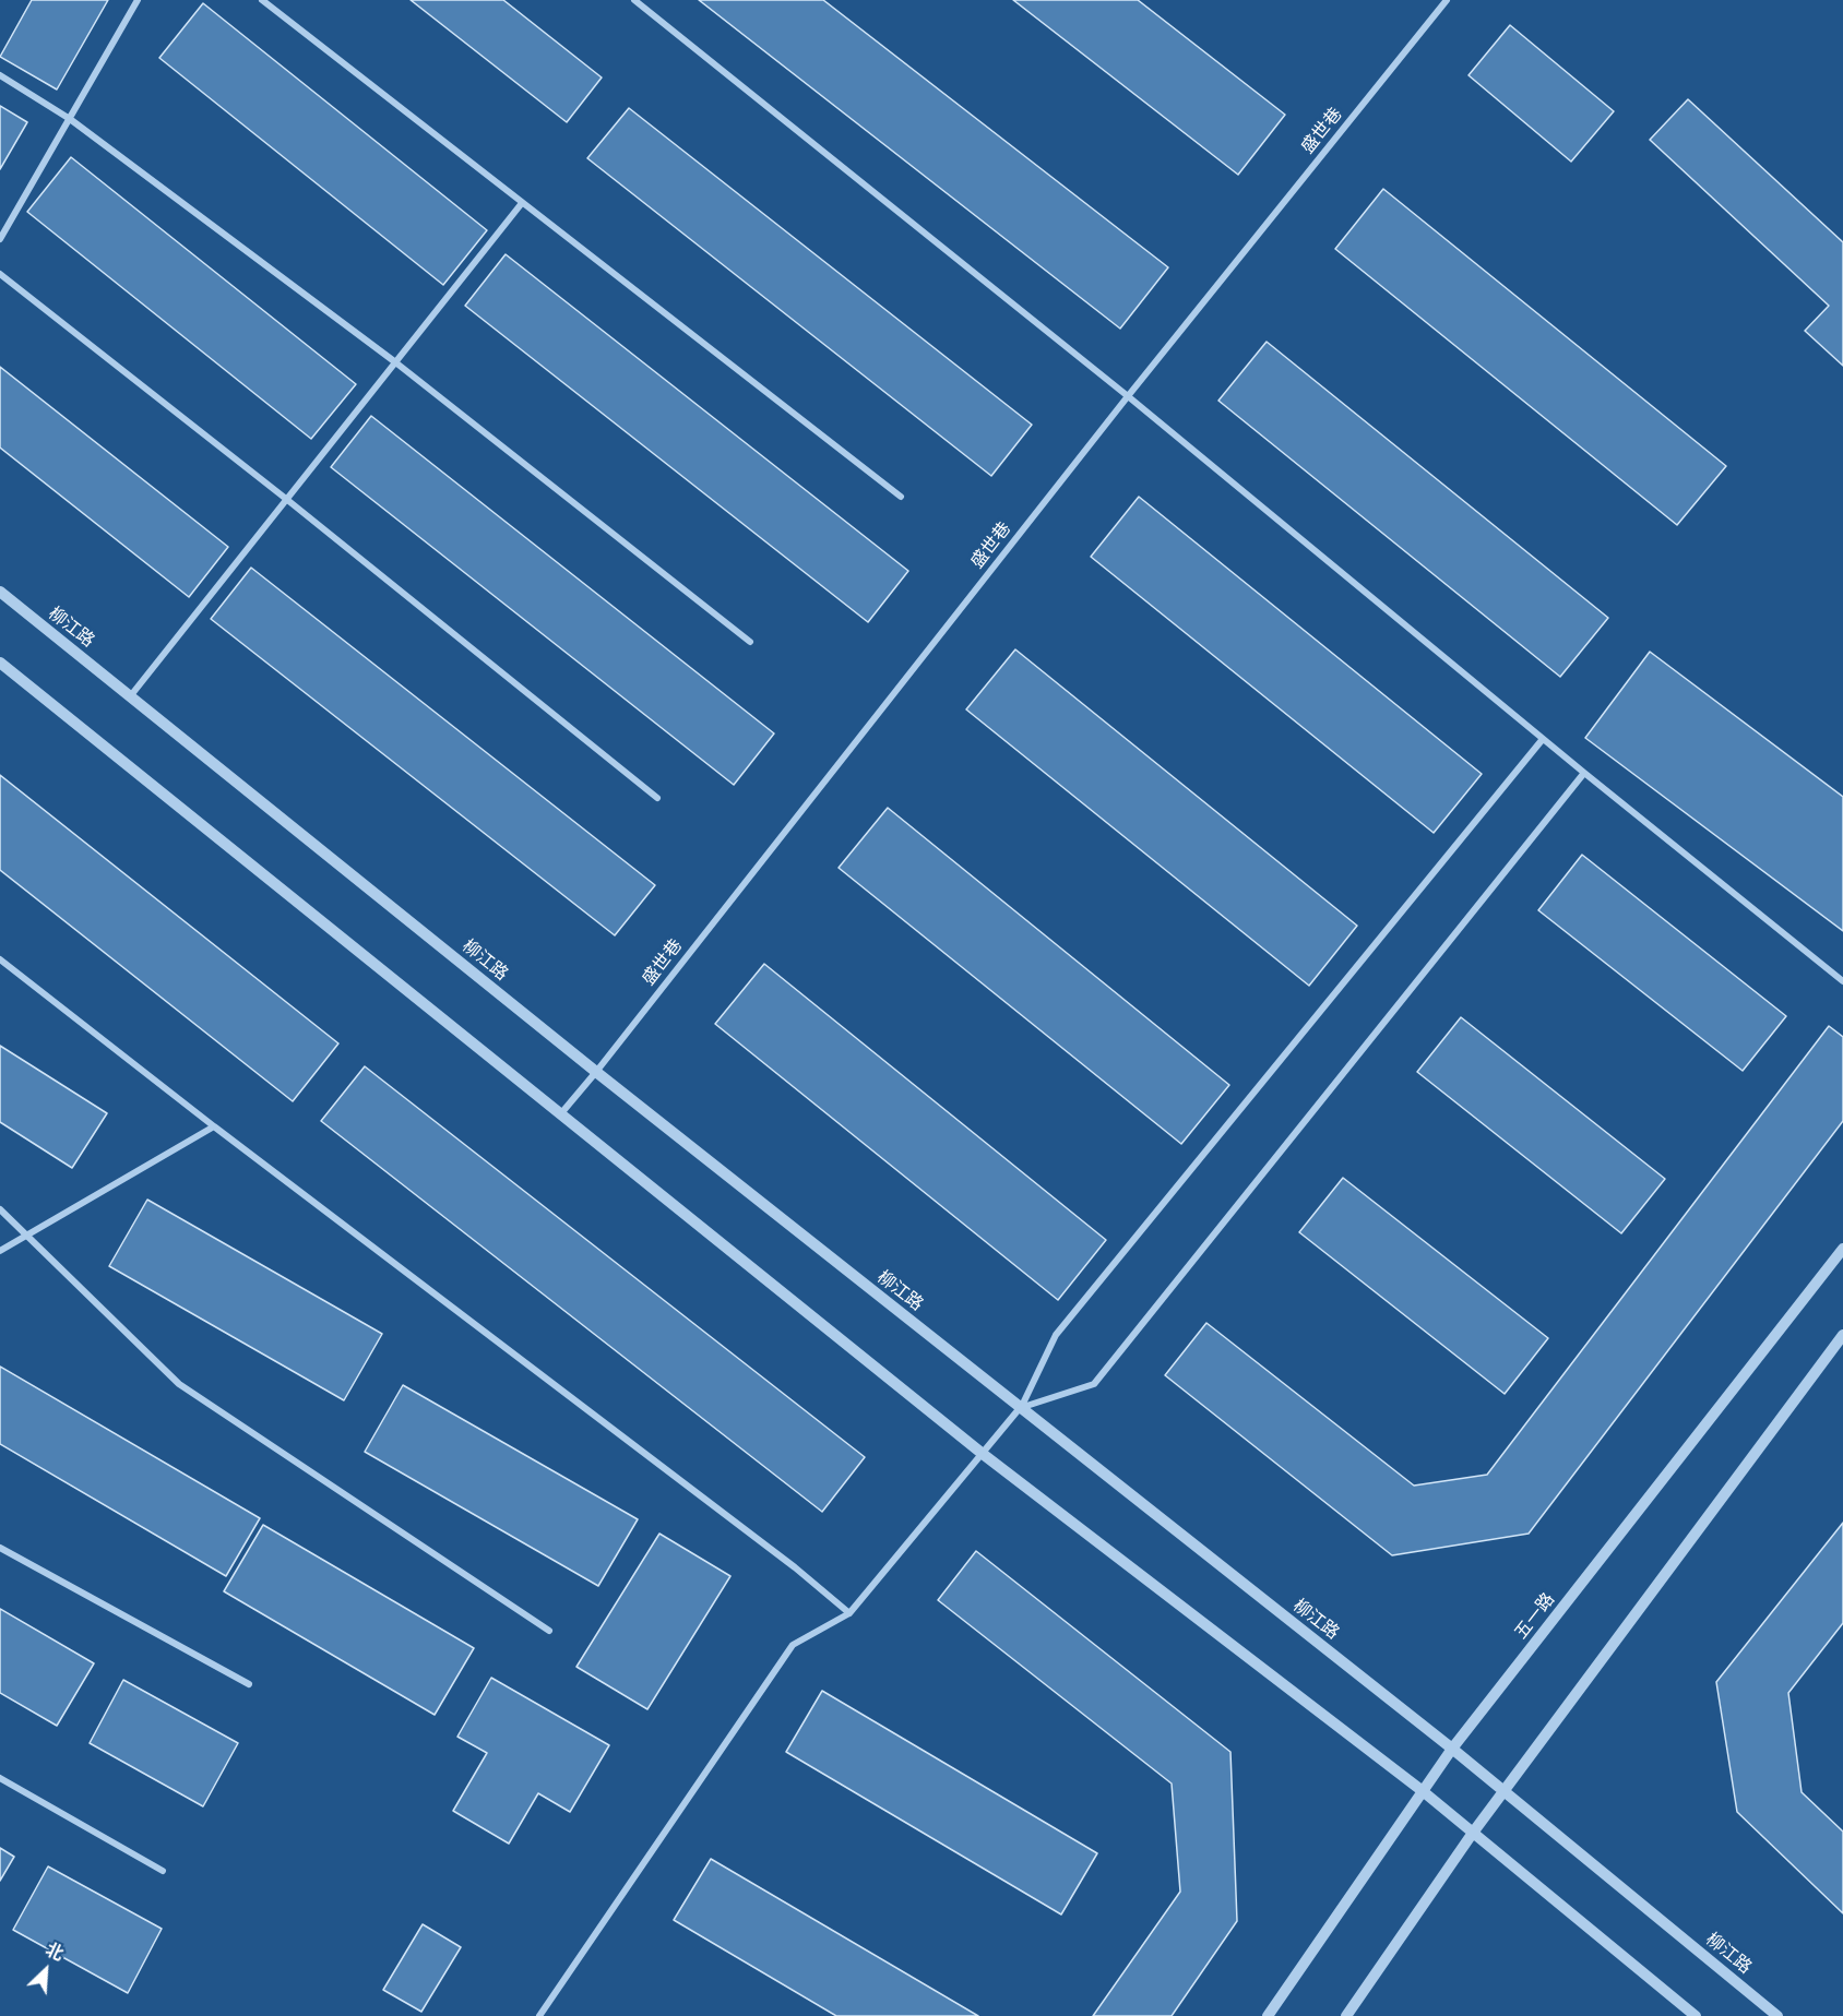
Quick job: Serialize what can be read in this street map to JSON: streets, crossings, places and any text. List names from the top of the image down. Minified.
{"streets":{"street":["盛世巷","柳江路","五一路"]},"crossings":[["盛世巷","柳江路"],["柳江路","五一路"]],"north":"top right"}
